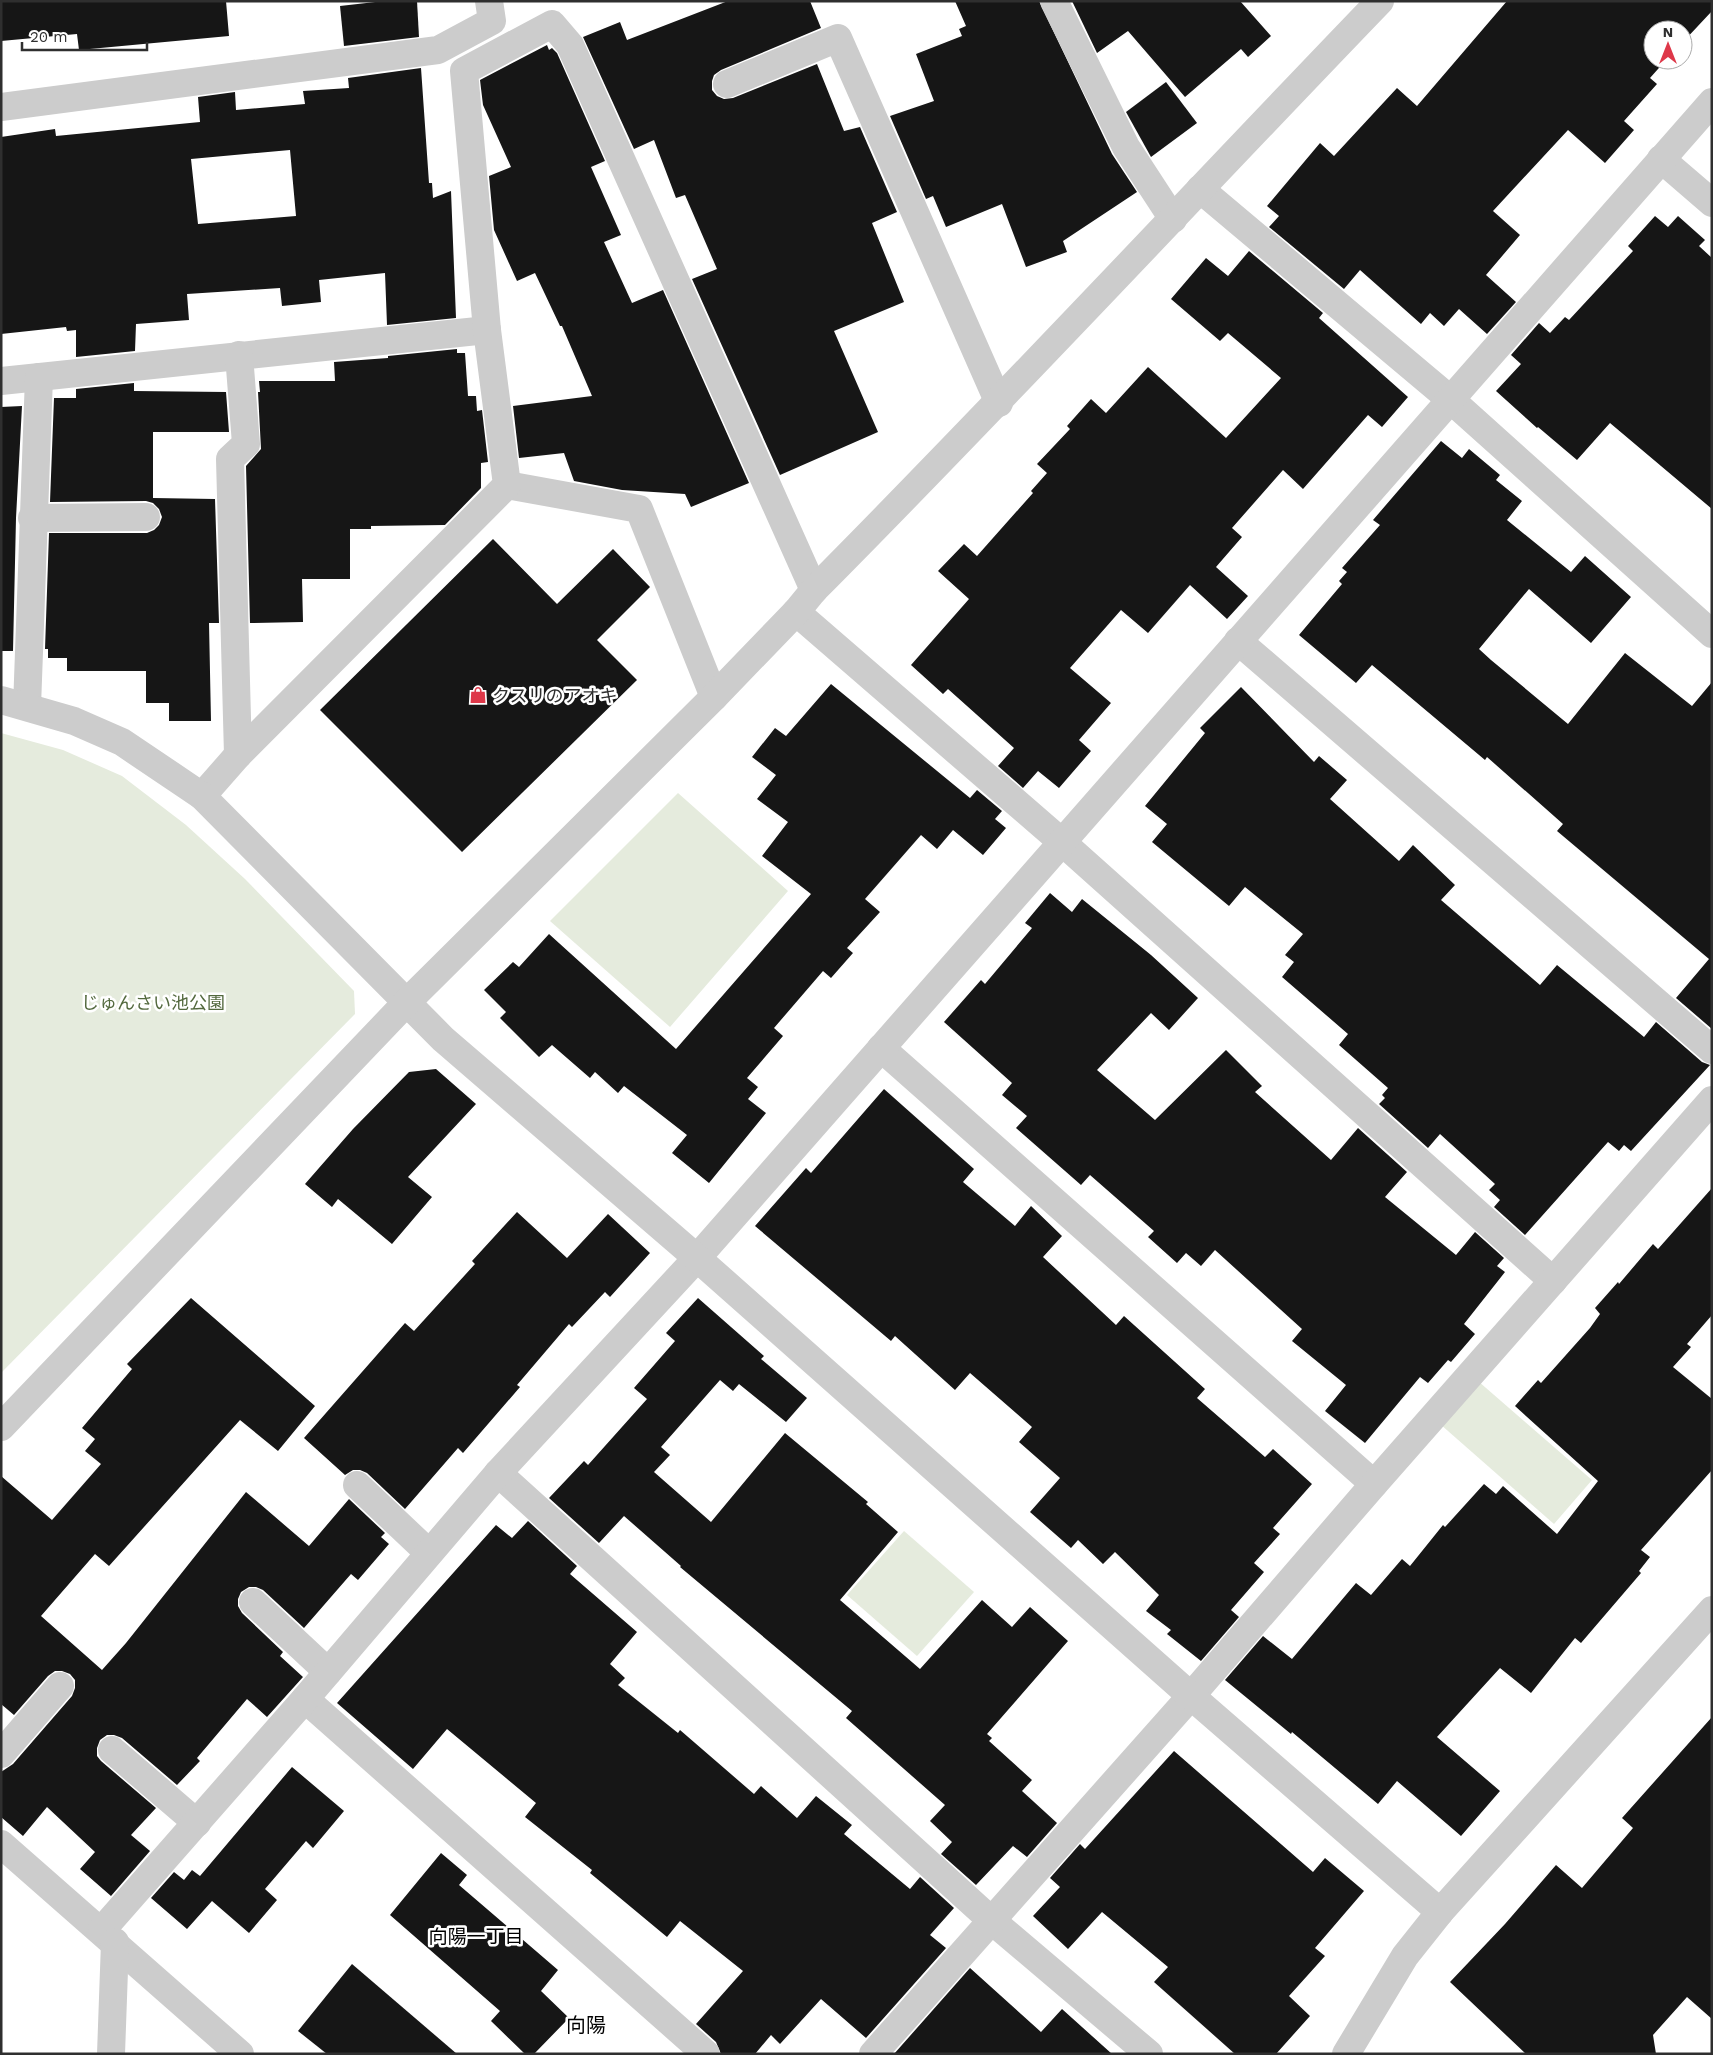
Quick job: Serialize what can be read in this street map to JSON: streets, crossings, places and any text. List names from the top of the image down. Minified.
{"districts":["向陽一丁目","向陽"],"parks":["じゅんさい池公園"],"places":{"shop":["クスリのアオキ"]},"scale_bar":"20 m","north":"top"}
